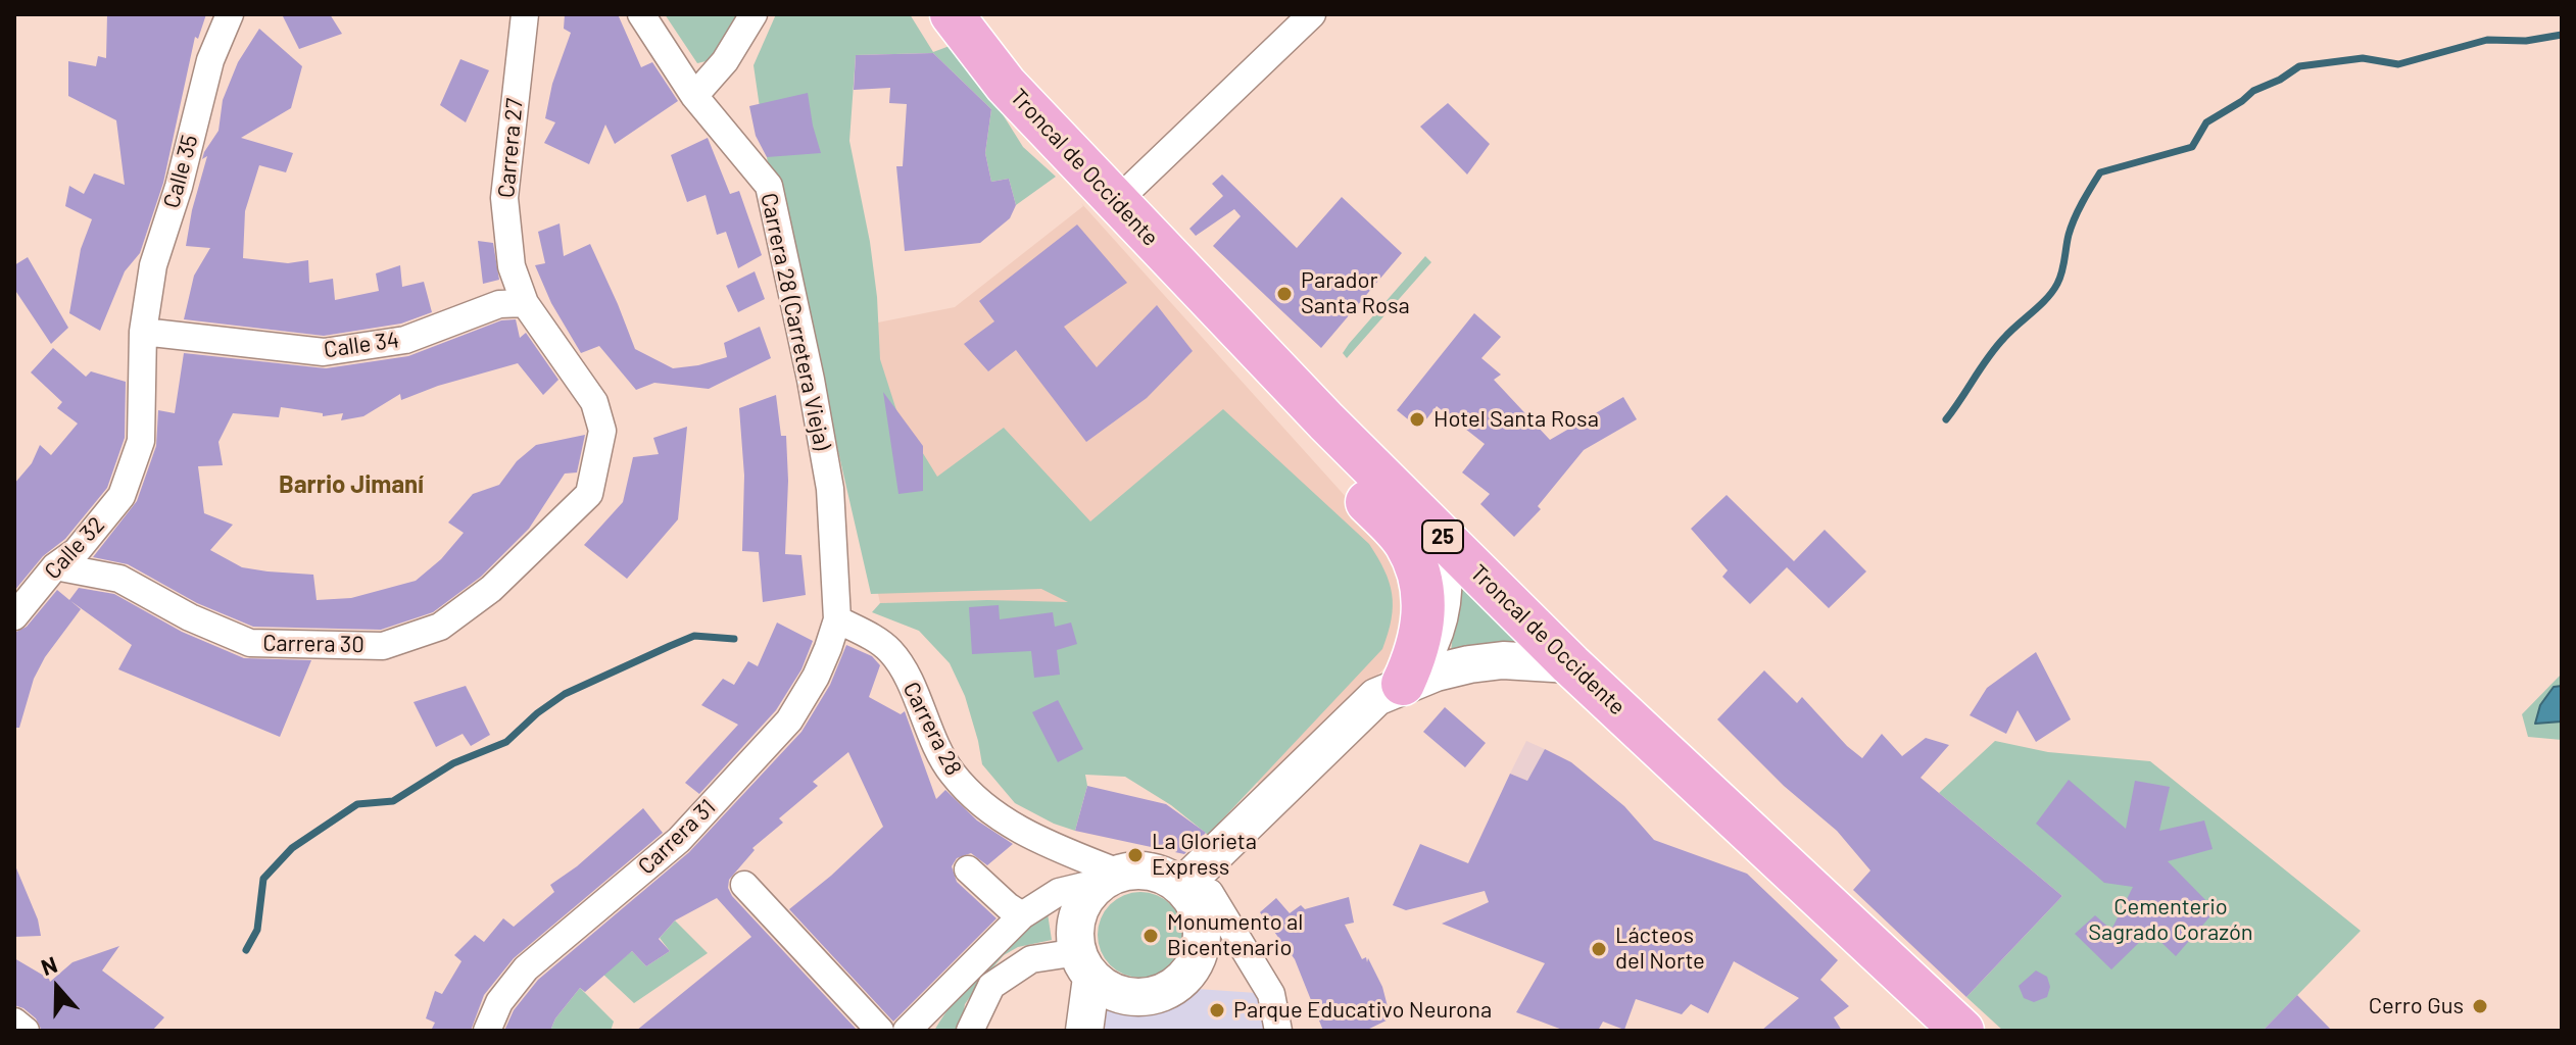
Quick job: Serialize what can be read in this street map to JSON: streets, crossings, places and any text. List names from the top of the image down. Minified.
{"streets":{"main road":["Troncal de Occidente","25"],"street":["Carrera 27","Calle 35","Carrera 28 (Carretera Vieja)","Calle 34","Calle 32","Carrera 30","Carrera 28","Carrera 31"]},"crossings":[["Carrera 27","Calle 34"],["Carrera 27","Carrera 30"],["Calle 35","Calle 34"],["Calle 35","Calle 32"],["Carrera 28 (Carretera Vieja)","Carrera 28"],["Carrera 28 (Carretera Vieja)","Carrera 31"],["Calle 34","Calle 32"],["Calle 32","Carrera 30"],["Carrera 28","Carrera 31"]],"districts":["Barrio Jimaní"],"parks":["Cementerio Sagrado Corazón"],"places":["Parador Santa Rosa","Hotel Santa Rosa","La Glorieta Express","Monumento al Bicentenario","Lácteos del Norte","Cerro Gus","Parque Educativo Neurona"],"north":"top"}
